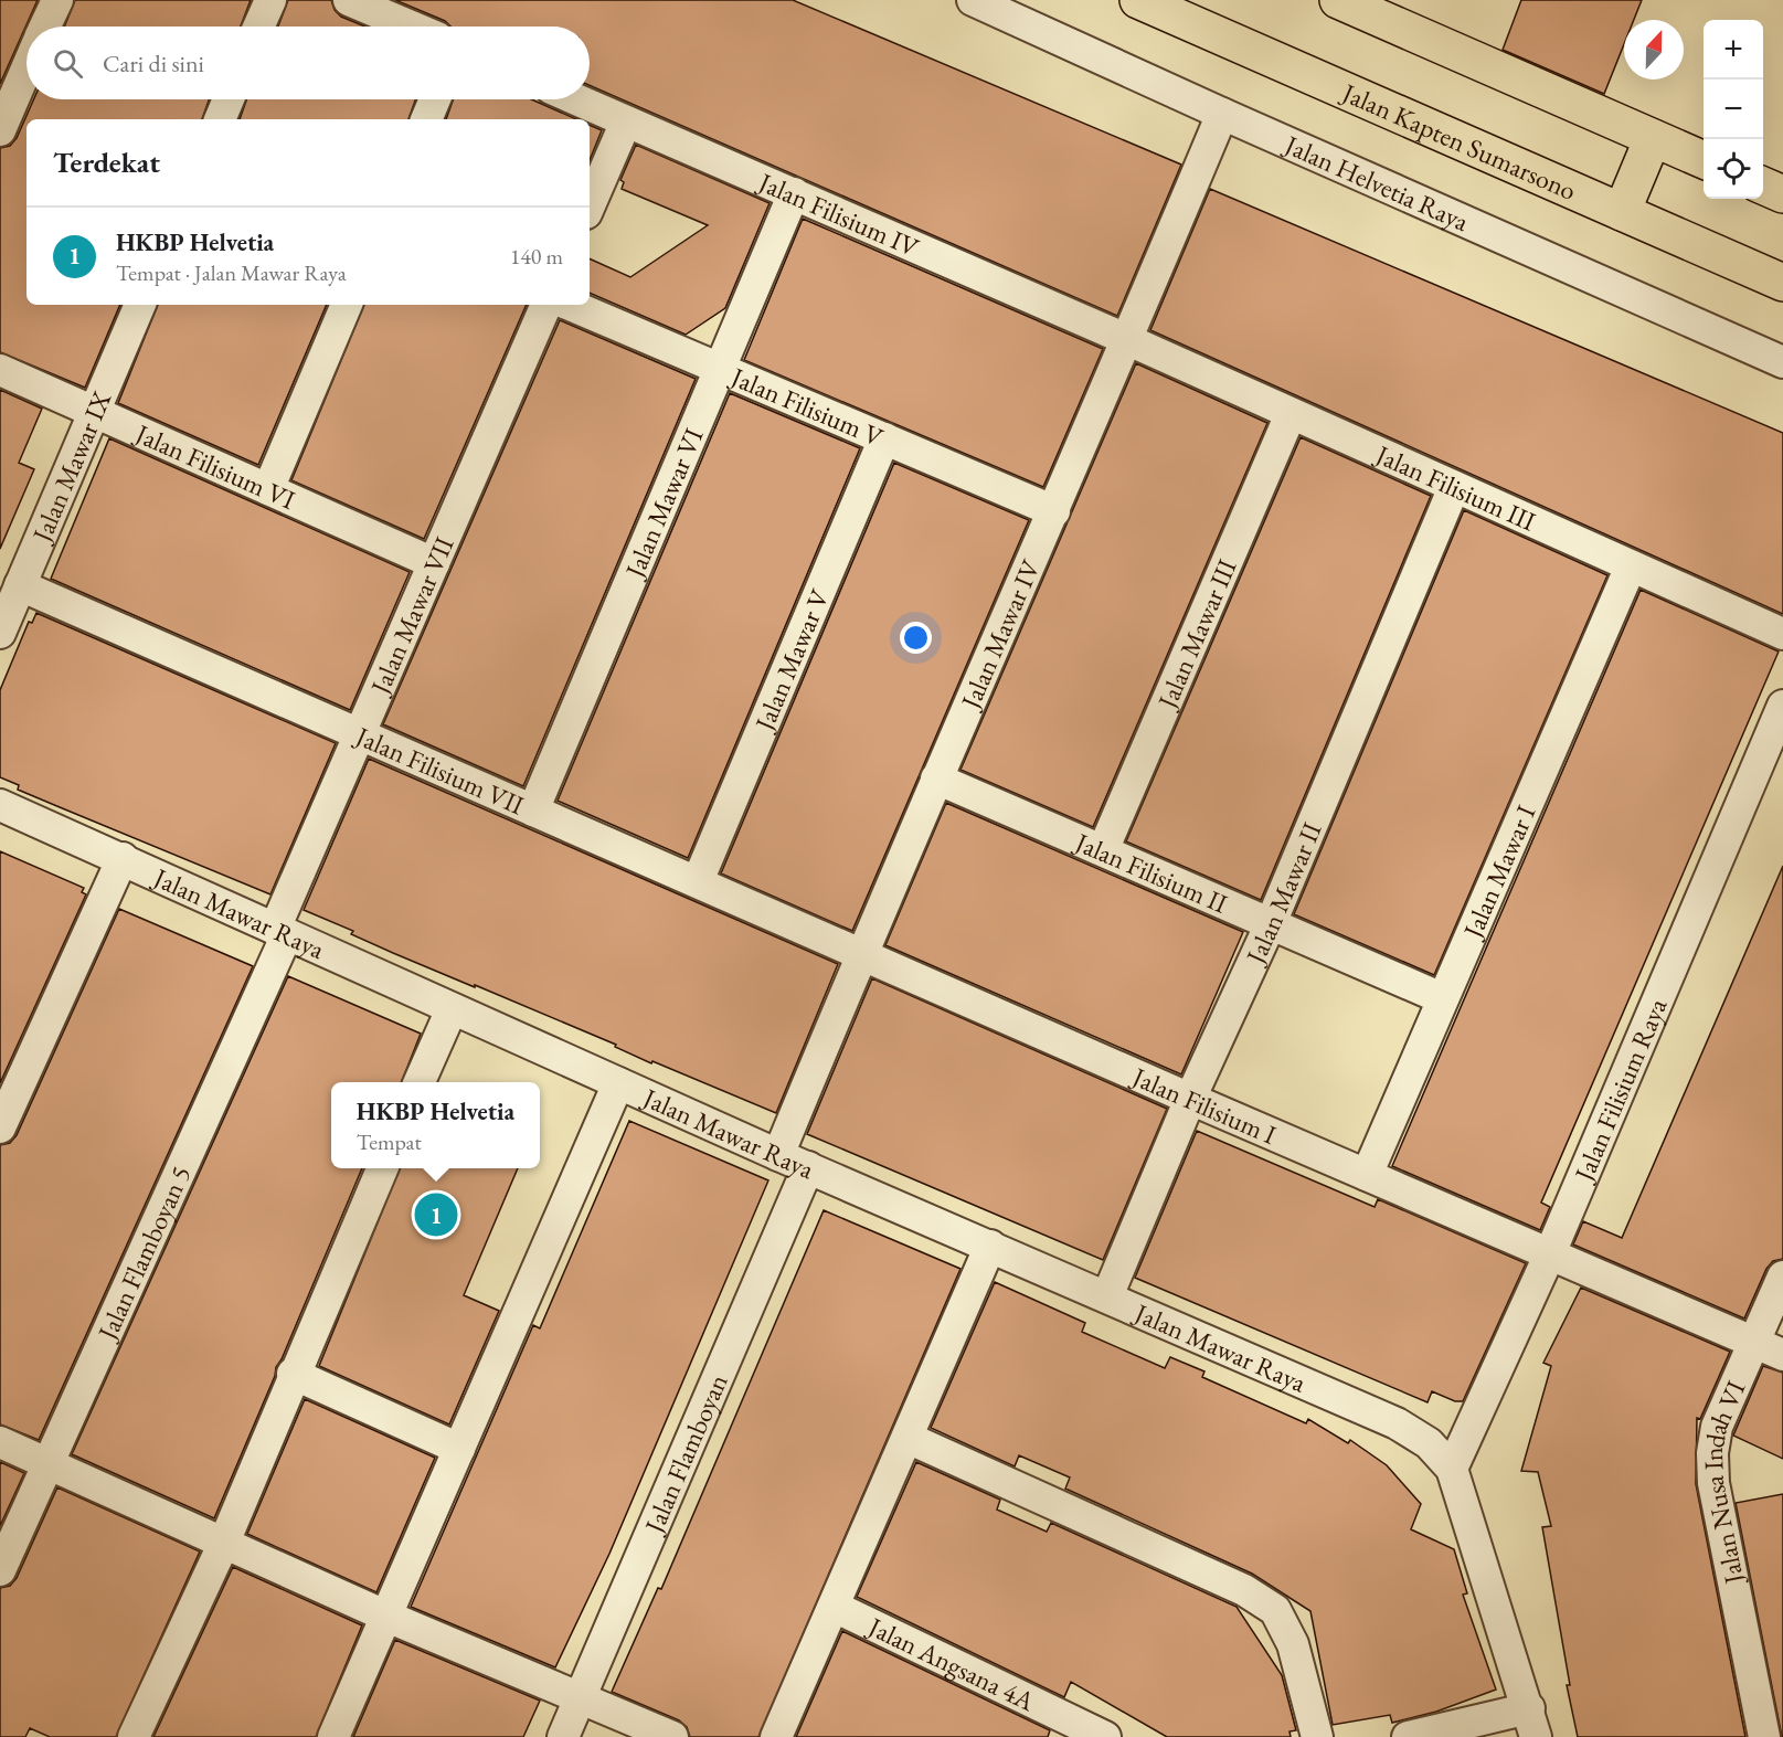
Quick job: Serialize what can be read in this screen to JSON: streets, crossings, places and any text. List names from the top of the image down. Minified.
{"streets":{"highway":["Jalan Kapten Sumarsono"],"street":["Jalan Helvetia Raya","Jalan Filisium IV","Jalan Filisium V","Jalan Mawar IX","Jalan Filisium VI","Jalan Filisium III","Jalan Mawar VI","Jalan Mawar VII","Jalan Mawar III","Jalan Mawar IV","Jalan Mawar V","Jalan Filisium VII","Jalan Mawar I","Jalan Filisium II","Jalan Mawar II","Jalan Mawar Raya","Jalan Filisium Raya","Jalan Filisium I","Jalan Flamboyan 5","Jalan Flamboyan","Jalan Nusa Indah VI","Jalan Angsana 4A"]},"crossings":[["Jalan Helvetia Raya","Jalan Mawar IV"],["Jalan Filisium IV","Jalan Filisium III"],["Jalan Filisium IV","Jalan Mawar VI"],["Jalan Filisium IV","Jalan Mawar IV"],["Jalan Filisium V","Jalan Mawar VI"],["Jalan Filisium V","Jalan Mawar IV"],["Jalan Filisium V","Jalan Mawar V"],["Jalan Mawar IX","Jalan Filisium VI"],["Jalan Mawar IX","Jalan Filisium VII"],["Jalan Filisium VI","Jalan Mawar VII"],["Jalan Filisium III","Jalan Mawar III"],["Jalan Filisium III","Jalan Mawar IV"],["Jalan Filisium III","Jalan Mawar I"],["Jalan Filisium III","Jalan Mawar II"],["Jalan Mawar VI","Jalan Filisium VII"],["Jalan Mawar VII","Jalan Filisium VII"],["Jalan Mawar VII","Jalan Mawar Raya"],["Jalan Mawar VII","Jalan Flamboyan 5"],["Jalan Mawar III","Jalan Filisium II"],["Jalan Mawar IV","Jalan Filisium VII"],["Jalan Mawar IV","Jalan Filisium II"],["Jalan Mawar IV","Jalan Mawar Raya"],["Jalan Mawar IV","Jalan Filisium I"],["Jalan Mawar V","Jalan Filisium VII"],["Jalan Filisium VII","Jalan Filisium I"],["Jalan Mawar I","Jalan Filisium II"],["Jalan Mawar I","Jalan Filisium I"],["Jalan Filisium II","Jalan Mawar II"],["Jalan Mawar II","Jalan Mawar Raya"],["Jalan Mawar II","Jalan Filisium I"],["Jalan Mawar Raya","Jalan Filisium Raya"],["Jalan Mawar Raya","Jalan Flamboyan 5"],["Jalan Mawar Raya","Jalan Flamboyan"],["Jalan Filisium Raya","Jalan Filisium I"],["Jalan Filisium I","Jalan Nusa Indah VI"]],"north":"top","page":{"map_buttons":["+","−"],"search":"Cari di sini","heading":"Terdekat","list":[{"mark":"1","name":"HKBP Helvetia","note":"Tempat · Jalan Mawar Raya","value":"140 m"}],"popup":["HKBP Helvetia","Tempat"],"pins":"1"}}
